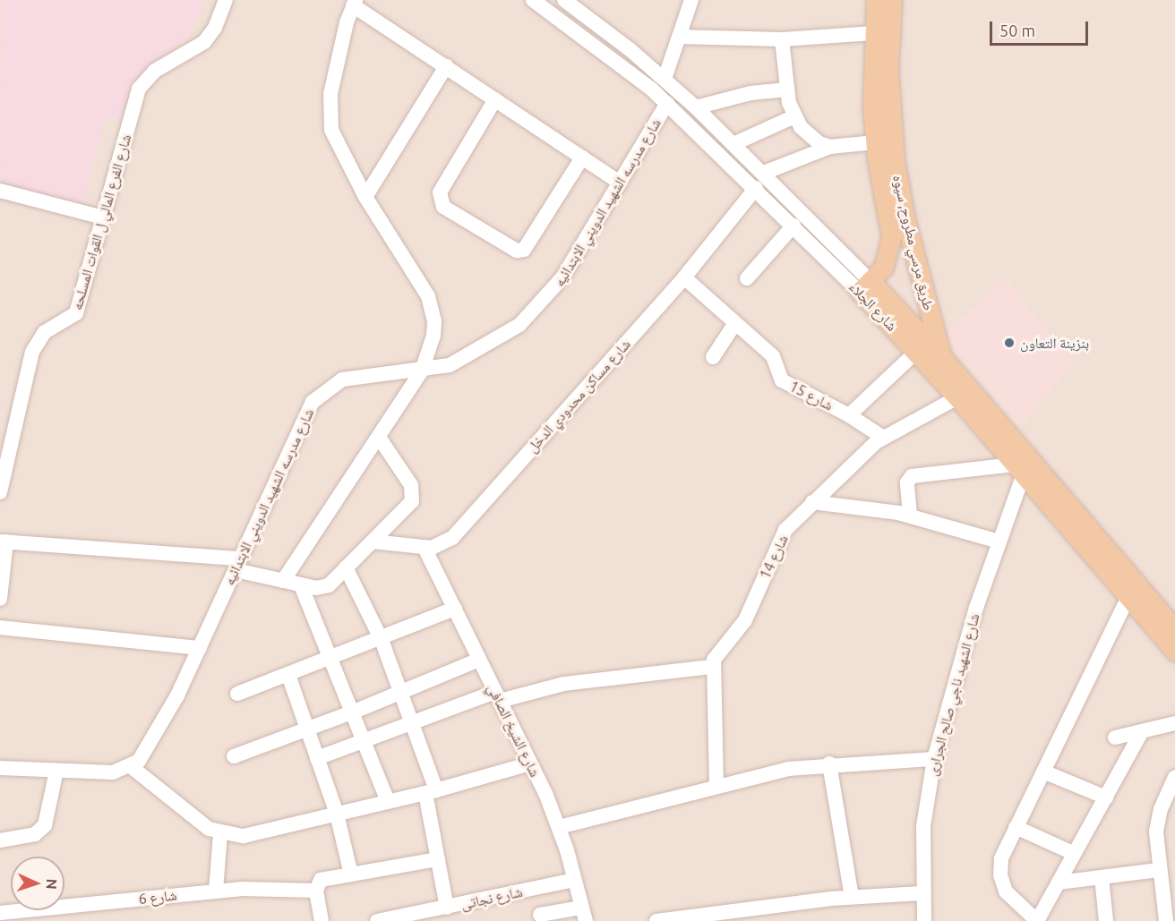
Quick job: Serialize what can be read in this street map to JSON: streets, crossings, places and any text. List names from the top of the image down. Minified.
{"streets":{"main road":["طريق مرسي مطروح, سيوه","شارع الجلاء"],"street":["شارع مدرسه الشهيد الدويني الابتدائيه","شارع الفرع المالي ل القوات المسلحه","شارع مساكن محدودي الدخل","شارع 15","شارع 14","شارع الشهيد ناجي صالح الجرارى","شارع الشيخ الصافي","شارع 6","شارع نجاتى"]},"crossings":[["شارع مدرسه الشهيد الدويني الابتدائيه","شارع الجلاء"],["طريق مرسي مطروح, سيوه","شارع الجلاء"],["شارع الجلاء","شارع مساكن محدودي الدخل"],["شارع الجلاء","شارع 14"],["شارع الجلاء","شارع الشهيد ناجي صالح الجرارى"],["شارع مساكن محدودي الدخل","شارع 15"],["شارع مساكن محدودي الدخل","شارع الشيخ الصافي"],["شارع 15","شارع 14"],["شارع الشيخ الصافي","شارع نجاتى"]],"places":["بنزينة التعاون"],"scale_bar":"50 m","north":"right"}
